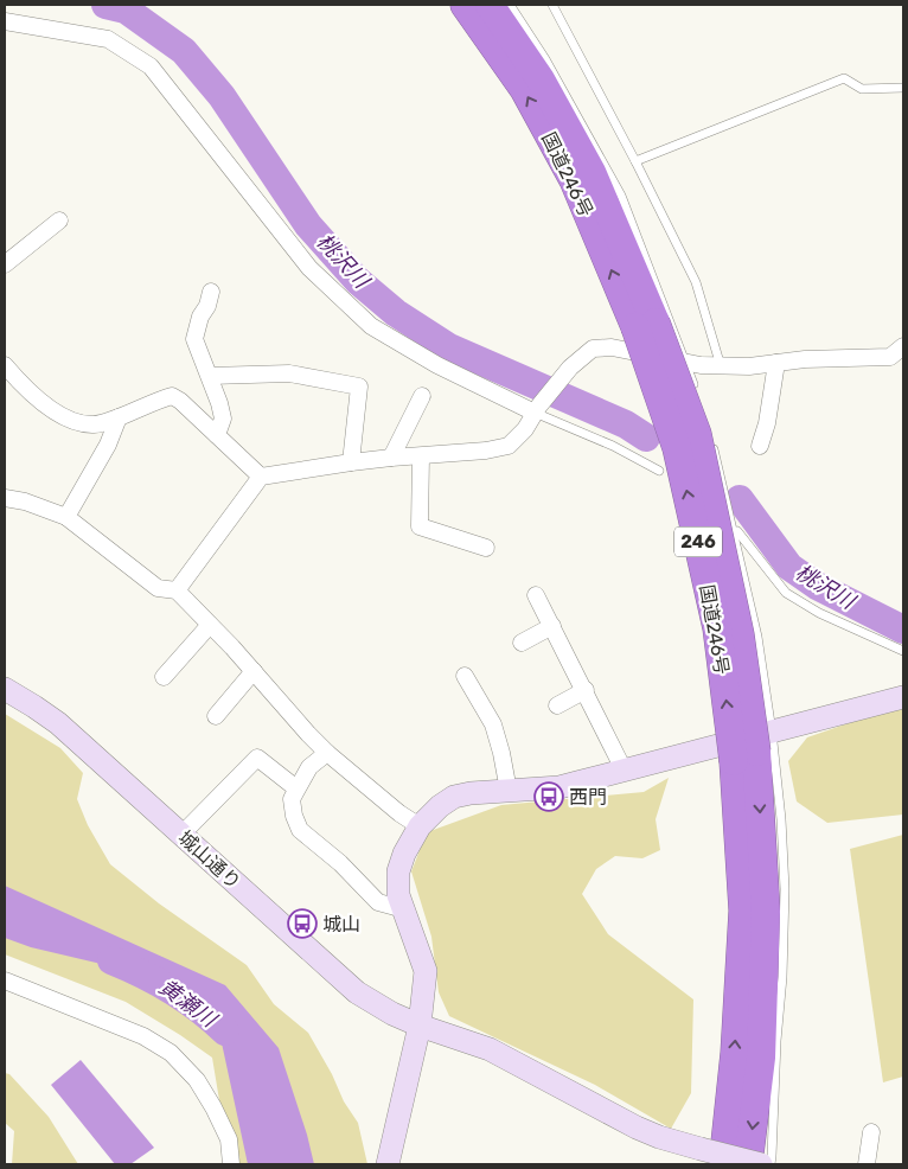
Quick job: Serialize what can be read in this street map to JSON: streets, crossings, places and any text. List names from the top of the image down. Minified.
{"streets":{"highway":["国道246号","246"],"street":["城山通り"]},"water":["桃沢川","黄瀬川"],"places":{"bus stop":["西門","城山"]}}
